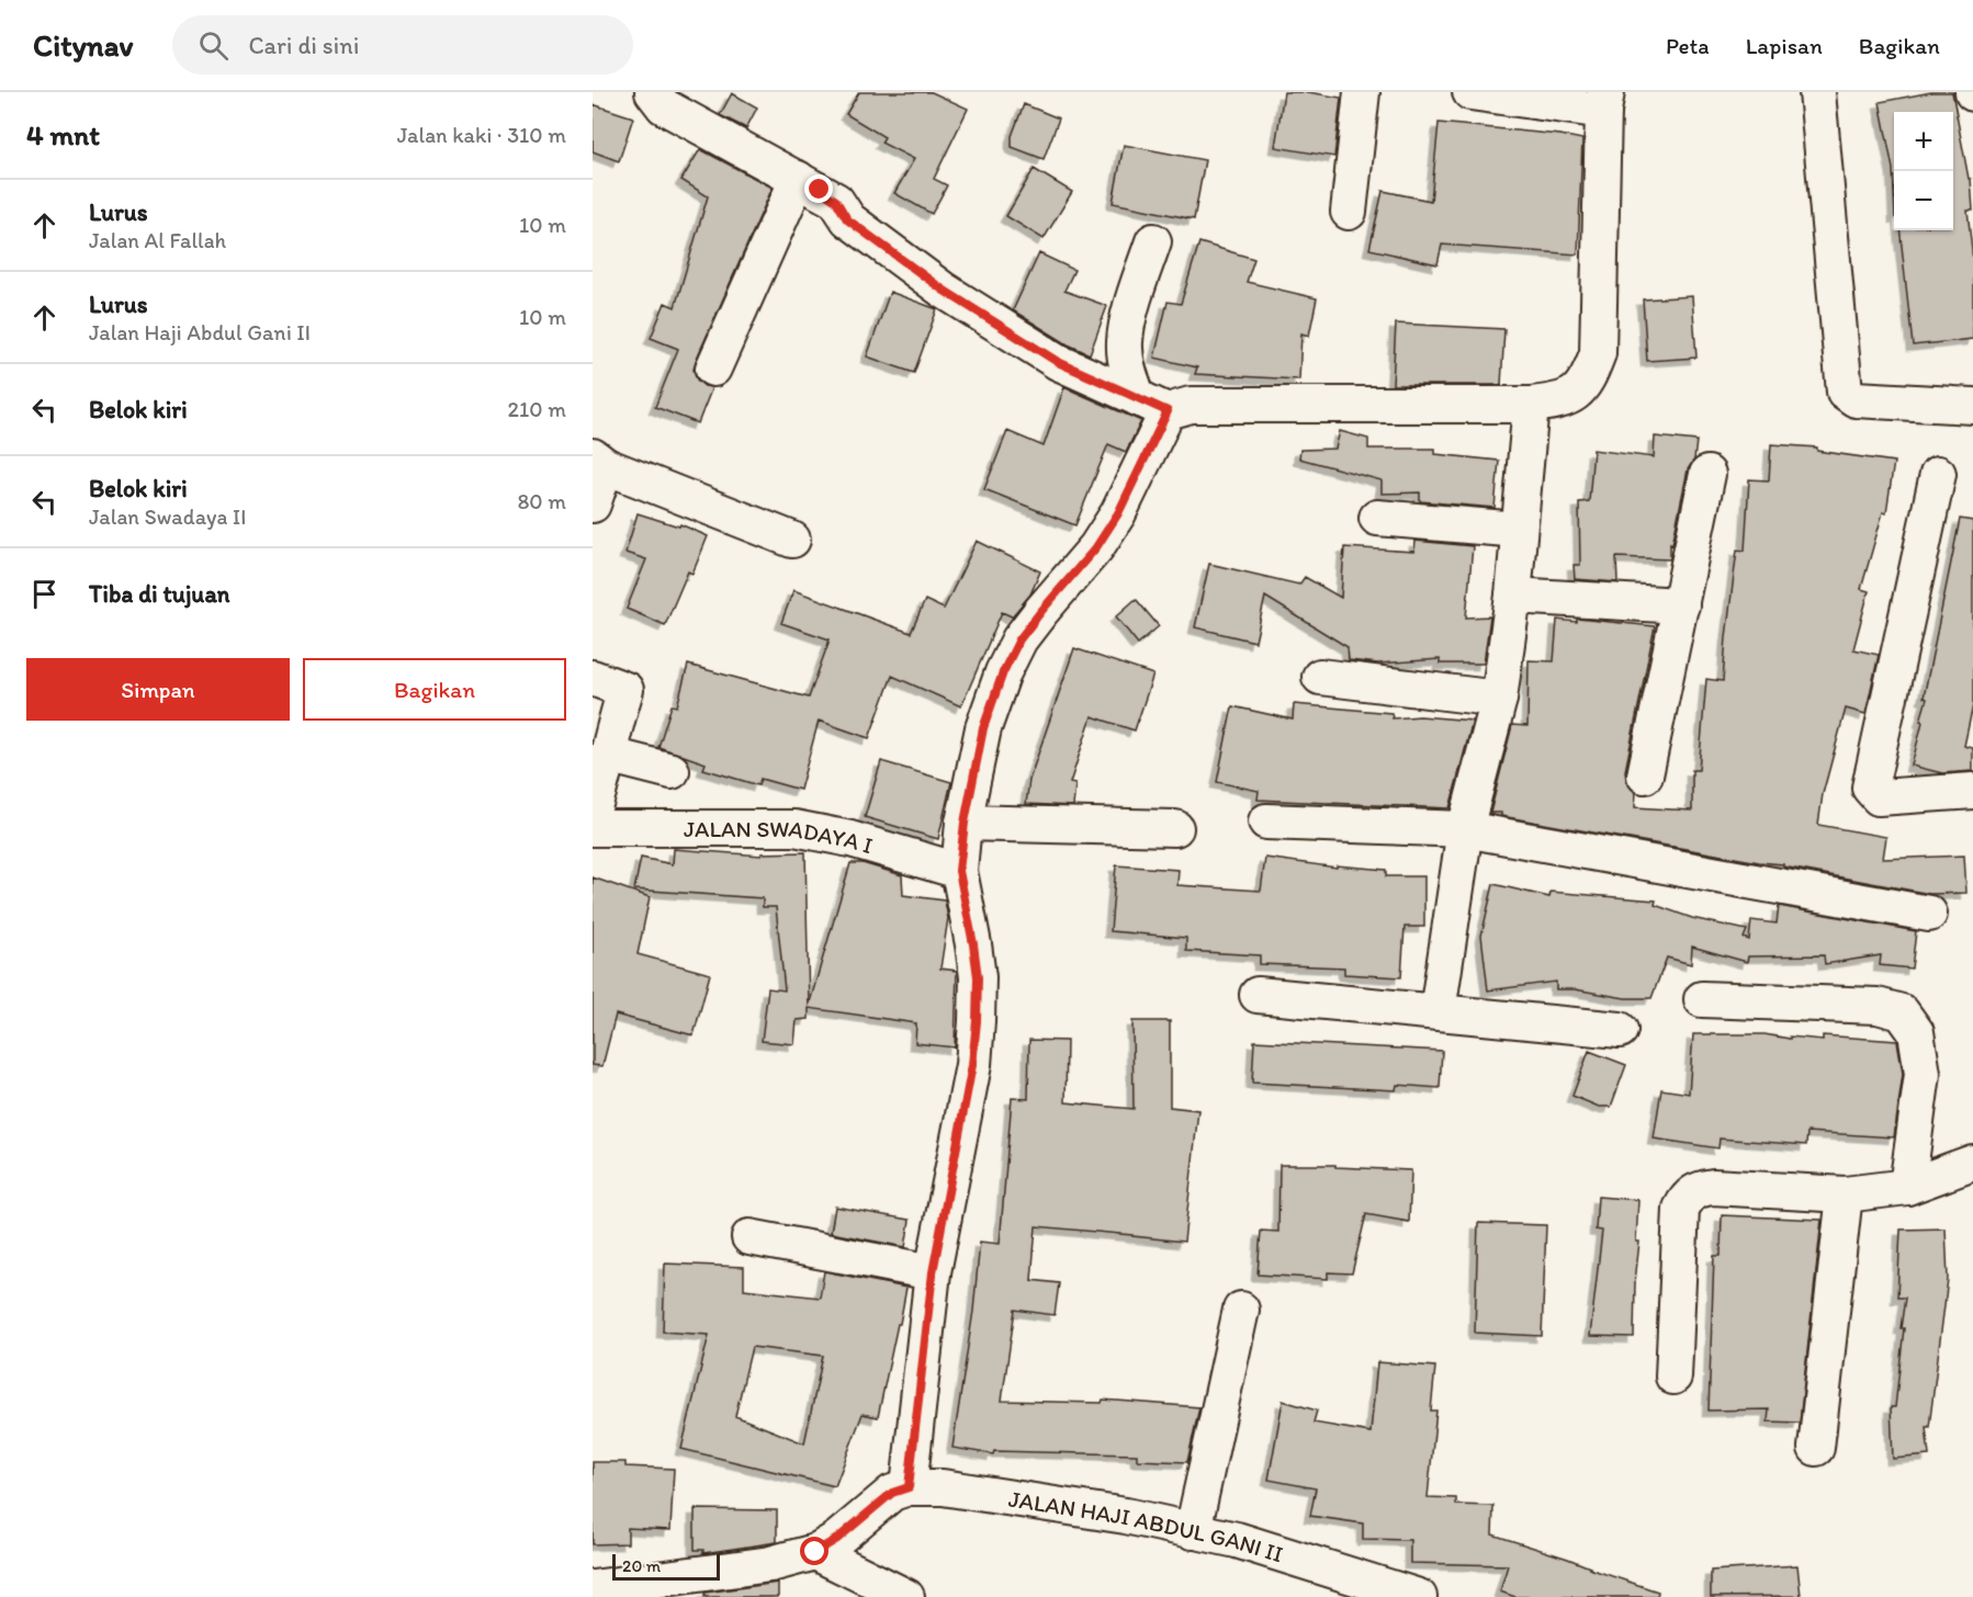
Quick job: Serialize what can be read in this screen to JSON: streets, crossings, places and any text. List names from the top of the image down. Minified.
{"streets":{"street":["JALAN SWADAYA I","JALAN HAJI ABDUL GANI II"]},"scale_bar":"20 m","page":{"header":"Citynav","search":"Cari di sini","nav":["Peta","Lapisan","Bagikan"],"heading":["4 mnt","Jalan kaki · 310 m"],"map_buttons":["+","−"],"list":[["Lurus","Jalan Al Fallah","10 m"],["Lurus","Jalan Haji Abdul Gani II","10 m"],["Belok kiri","210 m"],["Belok kiri","Jalan Swadaya II","80 m"],"Tiba di tujuan"],"buttons":["Simpan","Bagikan"],"scale":"20 m"}}
